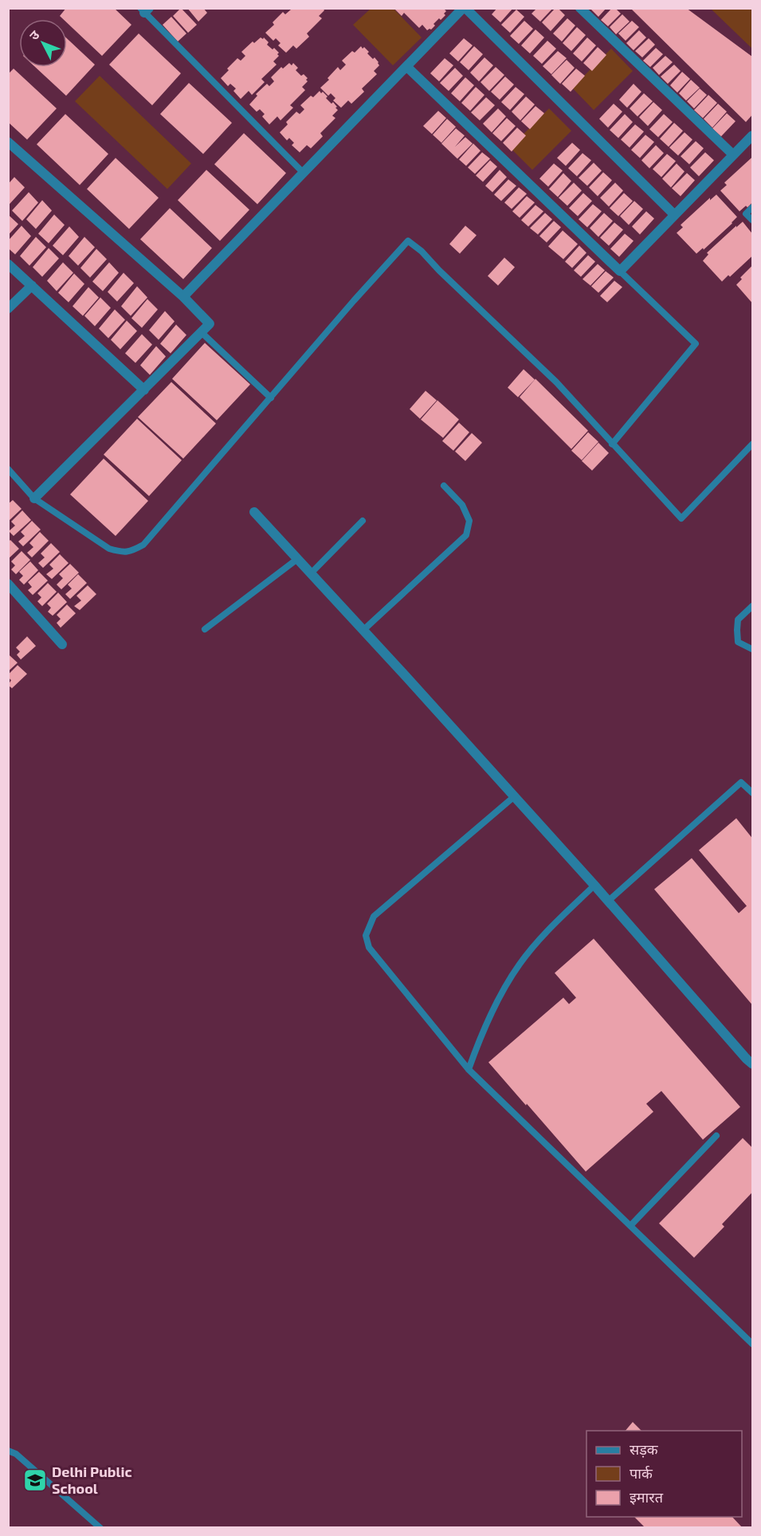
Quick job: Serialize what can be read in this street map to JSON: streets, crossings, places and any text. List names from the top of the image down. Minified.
{"places":{"school or university":["Delhi Public School"]},"legend":["सड़क","पार्क","इमारत"],"north":"top left"}
